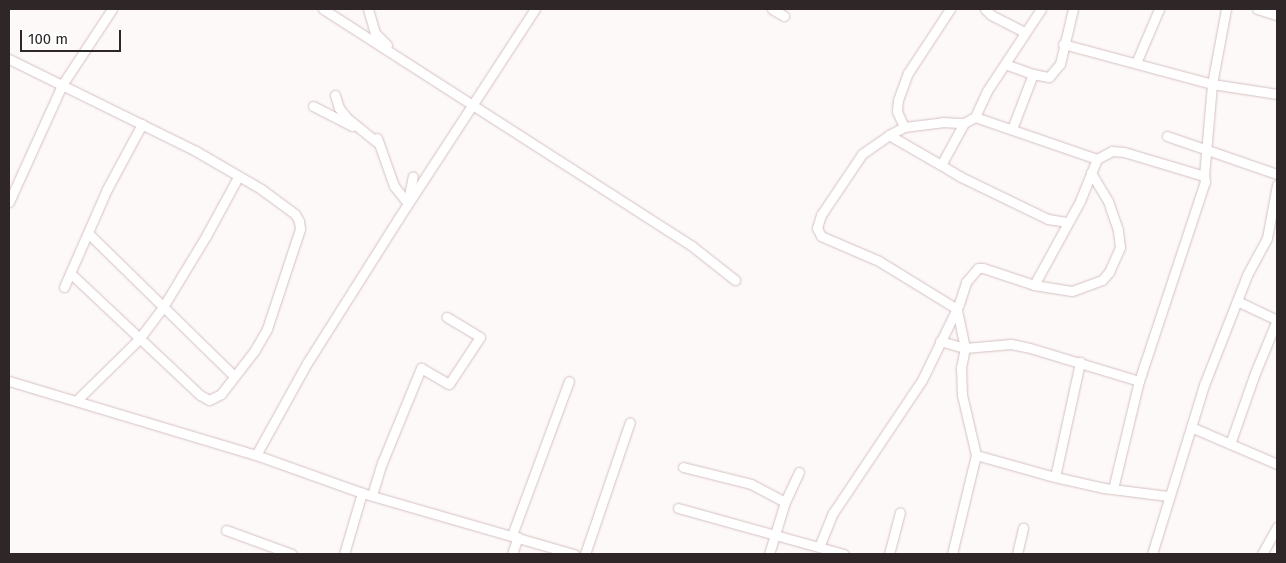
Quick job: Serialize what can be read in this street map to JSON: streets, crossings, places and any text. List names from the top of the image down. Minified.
{"scale_bar":"100 m"}
